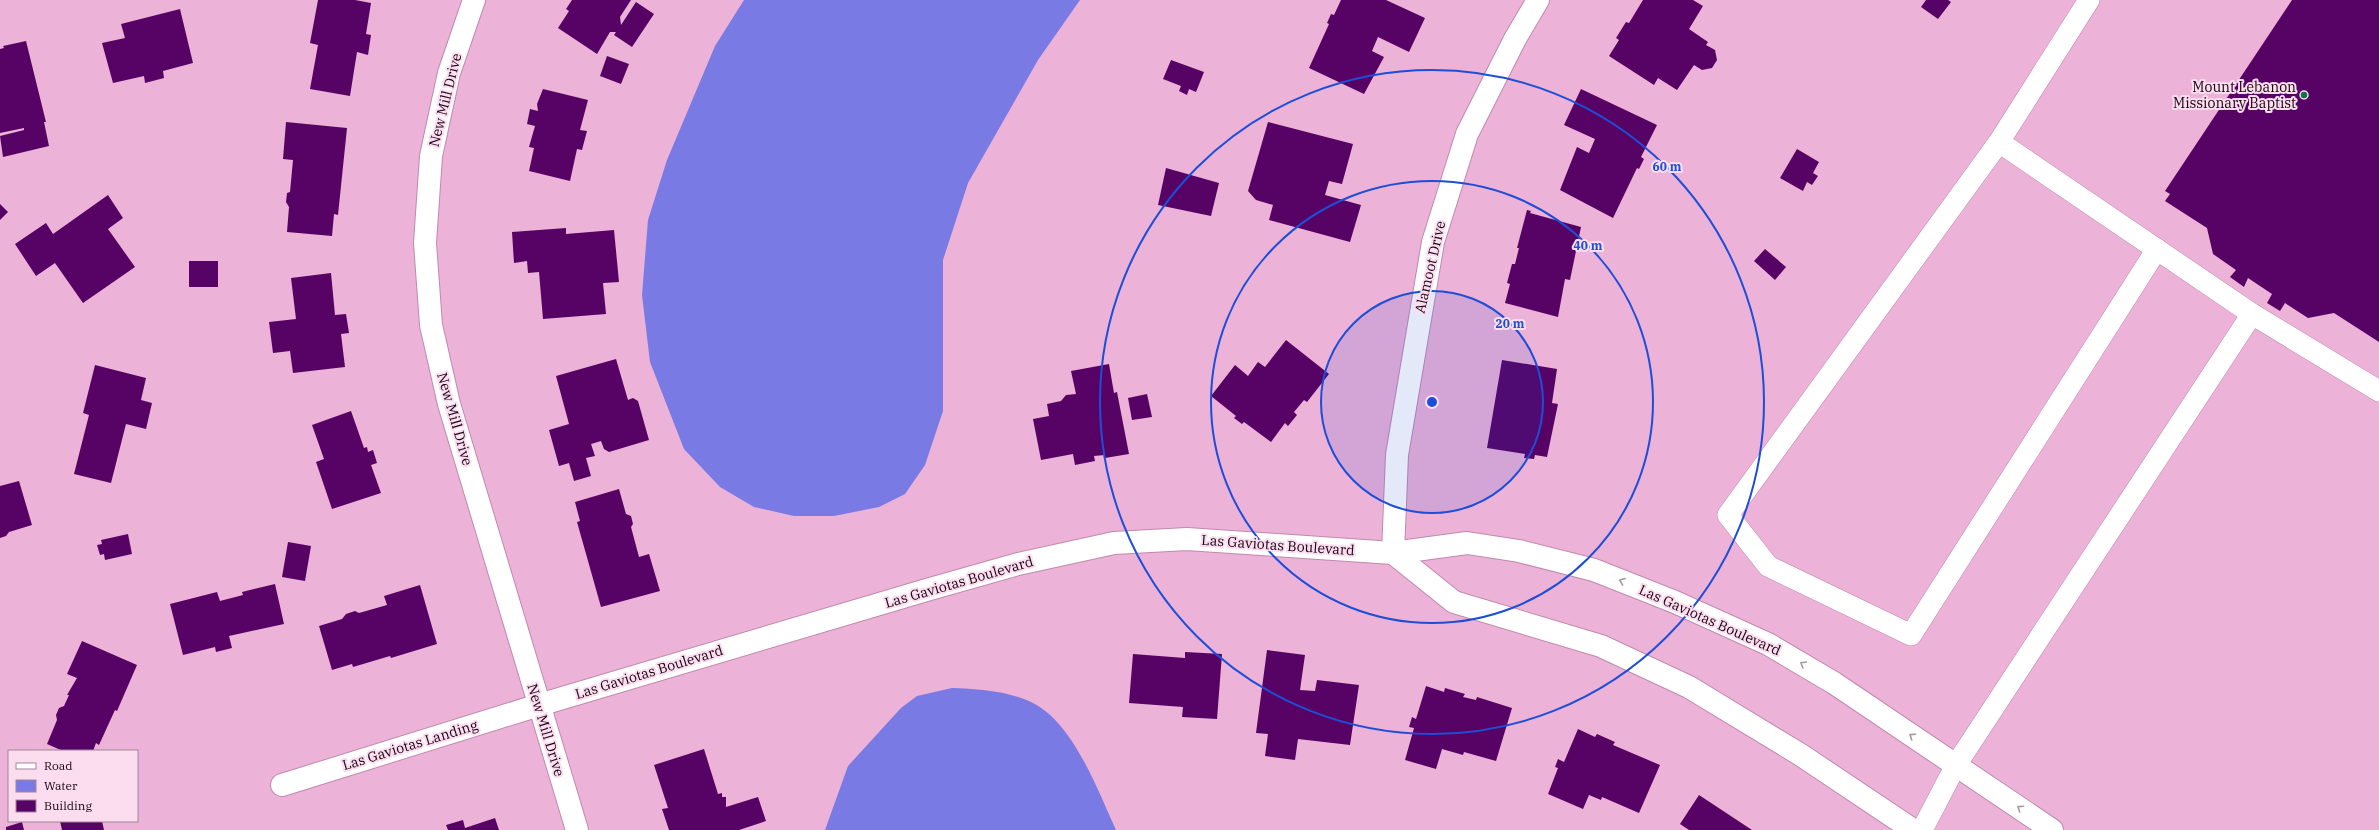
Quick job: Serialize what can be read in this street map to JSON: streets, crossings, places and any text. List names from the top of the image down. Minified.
{"streets":{"street":["New Mill Drive","Alamoot Drive","Las Gaviotas Boulevard","Las Gaviotas Landing"]},"crossings":[["New Mill Drive","Las Gaviotas Boulevard"],["New Mill Drive","Las Gaviotas Landing"],["Alamoot Drive","Las Gaviotas Boulevard"],["Las Gaviotas Boulevard","Las Gaviotas Landing"]],"places":["Mount Lebanon Missionary Baptist"],"legend":["Road","Water","Building"],"rings":["60 m","40 m","20 m"]}
